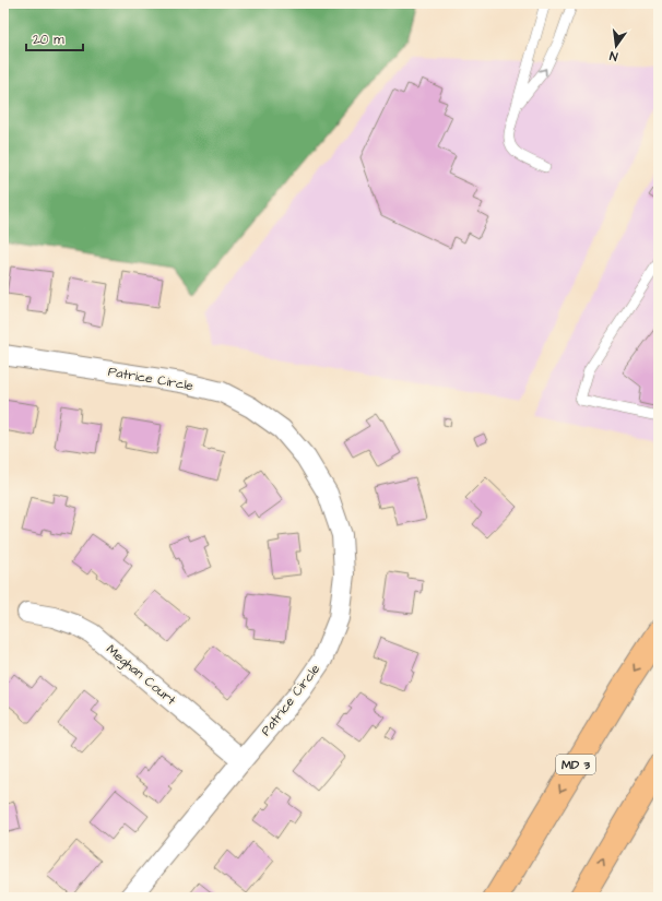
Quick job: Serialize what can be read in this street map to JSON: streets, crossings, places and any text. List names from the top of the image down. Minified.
{"streets":{"highway":["MD 3"],"street":["Patrice Circle","Meghan Court"]},"crossings":[["Patrice Circle","Meghan Court"]],"scale_bar":"20 m","north":"bottom"}
